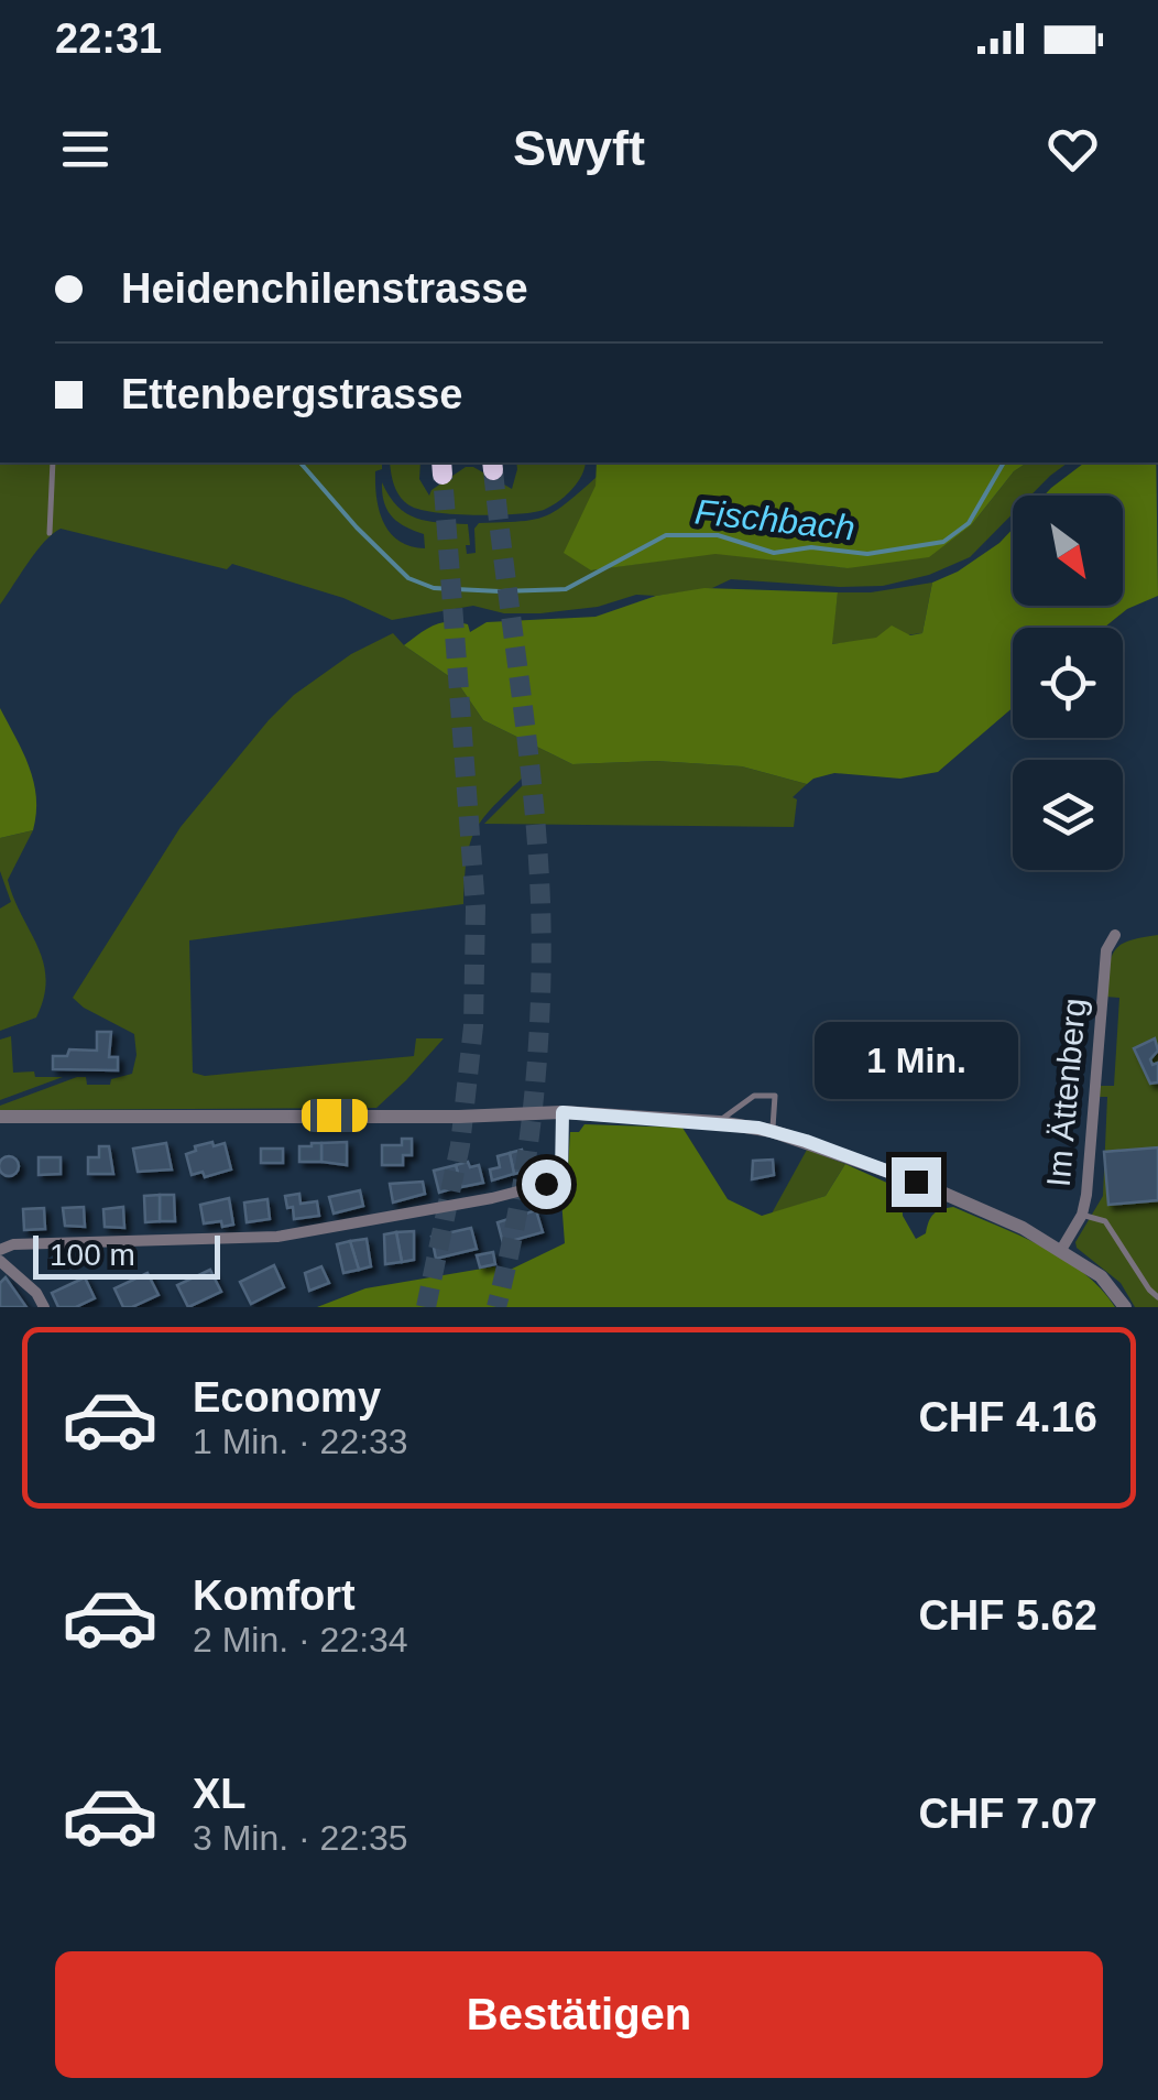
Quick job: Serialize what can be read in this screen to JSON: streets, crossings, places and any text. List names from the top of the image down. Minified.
{"streets":{"street":["Im Ättenberg"]},"water":["Fischbach"],"scale_bar":"100 m","north":"bottom right","page":{"status":"22:31","header":"Swyft","banner":["Heidenchilenstrasse","Ettenbergstrasse"],"bubble":"1 Min.","scale":"100 m","list":[{"name":"Economy","note":"1 Min. · 22:33","value":"CHF 4.16"},{"name":"Komfort","note":"2 Min. · 22:34","value":"CHF 5.62"},{"name":"XL","note":"3 Min. · 22:35","value":"CHF 7.07"}],"buttons":"Bestätigen"}}
